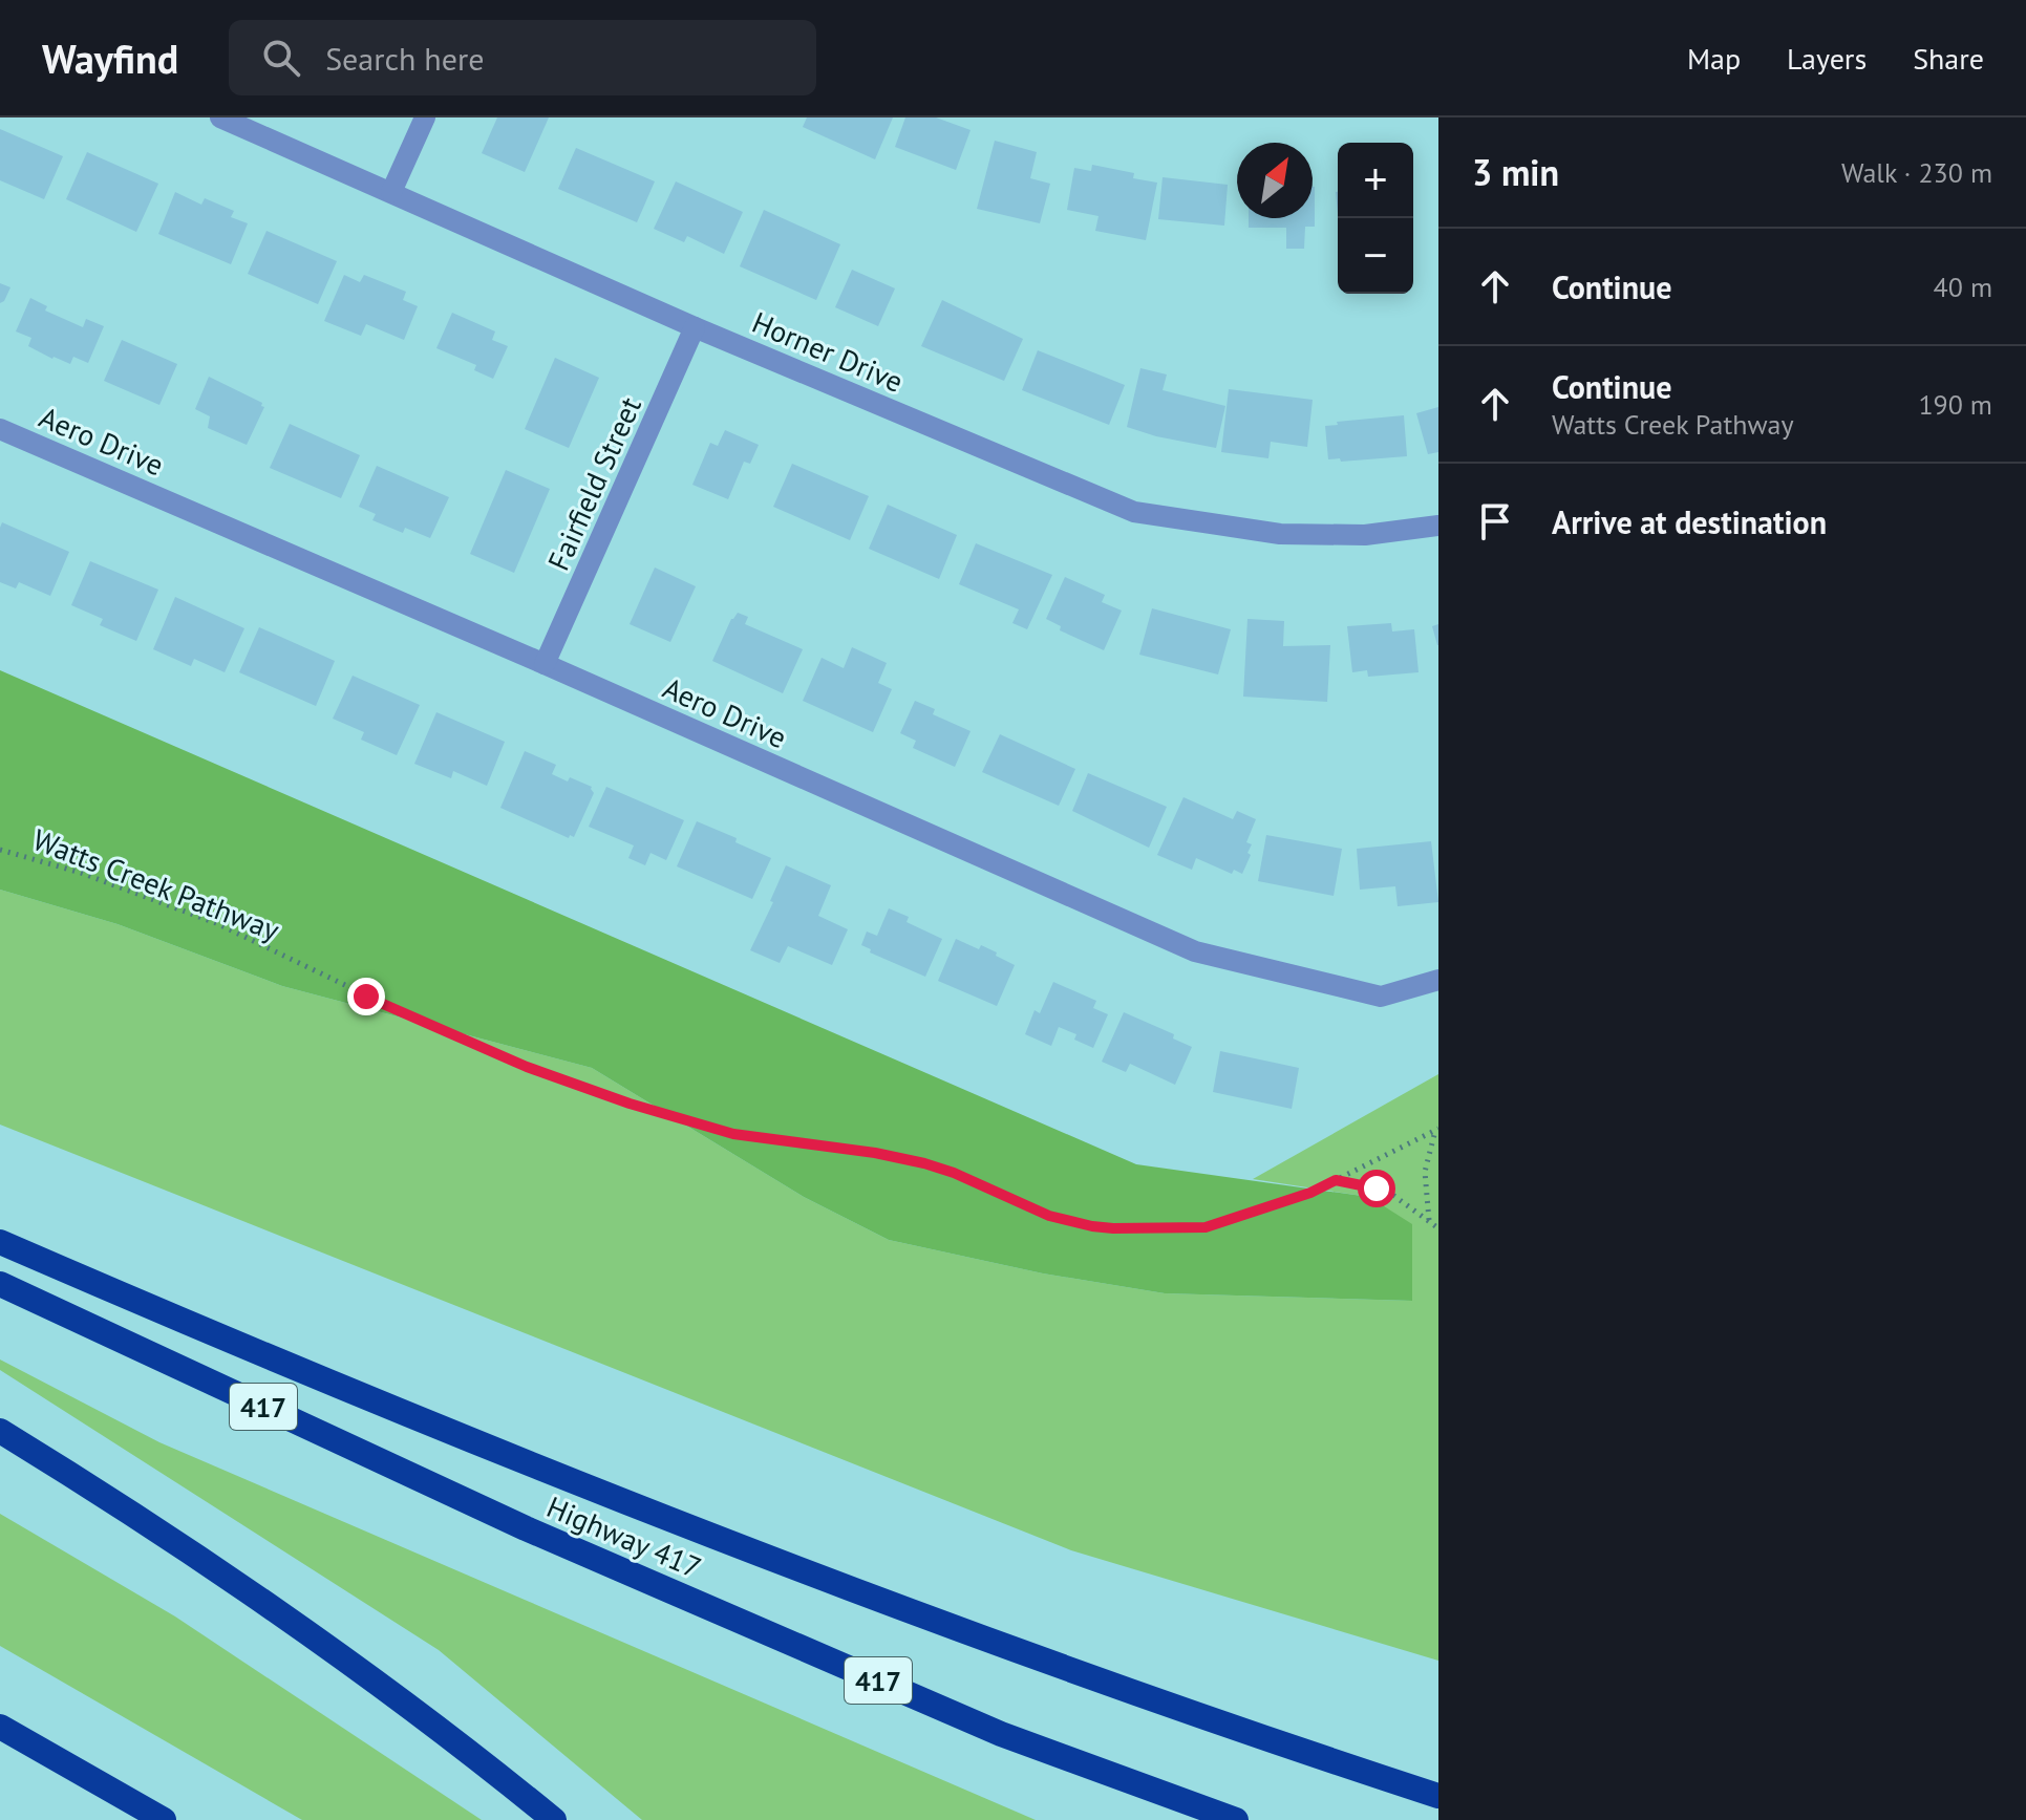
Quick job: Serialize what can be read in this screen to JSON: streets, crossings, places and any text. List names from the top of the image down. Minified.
{"streets":{"highway":["417","Highway 417"],"street":["Horner Drive","Aero Drive","Fairfield Street"],"path":["Watts Creek Pathway"]},"crossings":[["Horner Drive","Fairfield Street"],["Aero Drive","Fairfield Street"]],"north":"top right","page":{"header":"Wayfind","search":"Search here","nav":["Map","Layers","Share"],"heading":["3 min","Walk · 230 m"],"map_buttons":["+","−"],"list":[["Continue","40 m"],["Continue","Watts Creek Pathway","190 m"],"Arrive at destination"]}}
